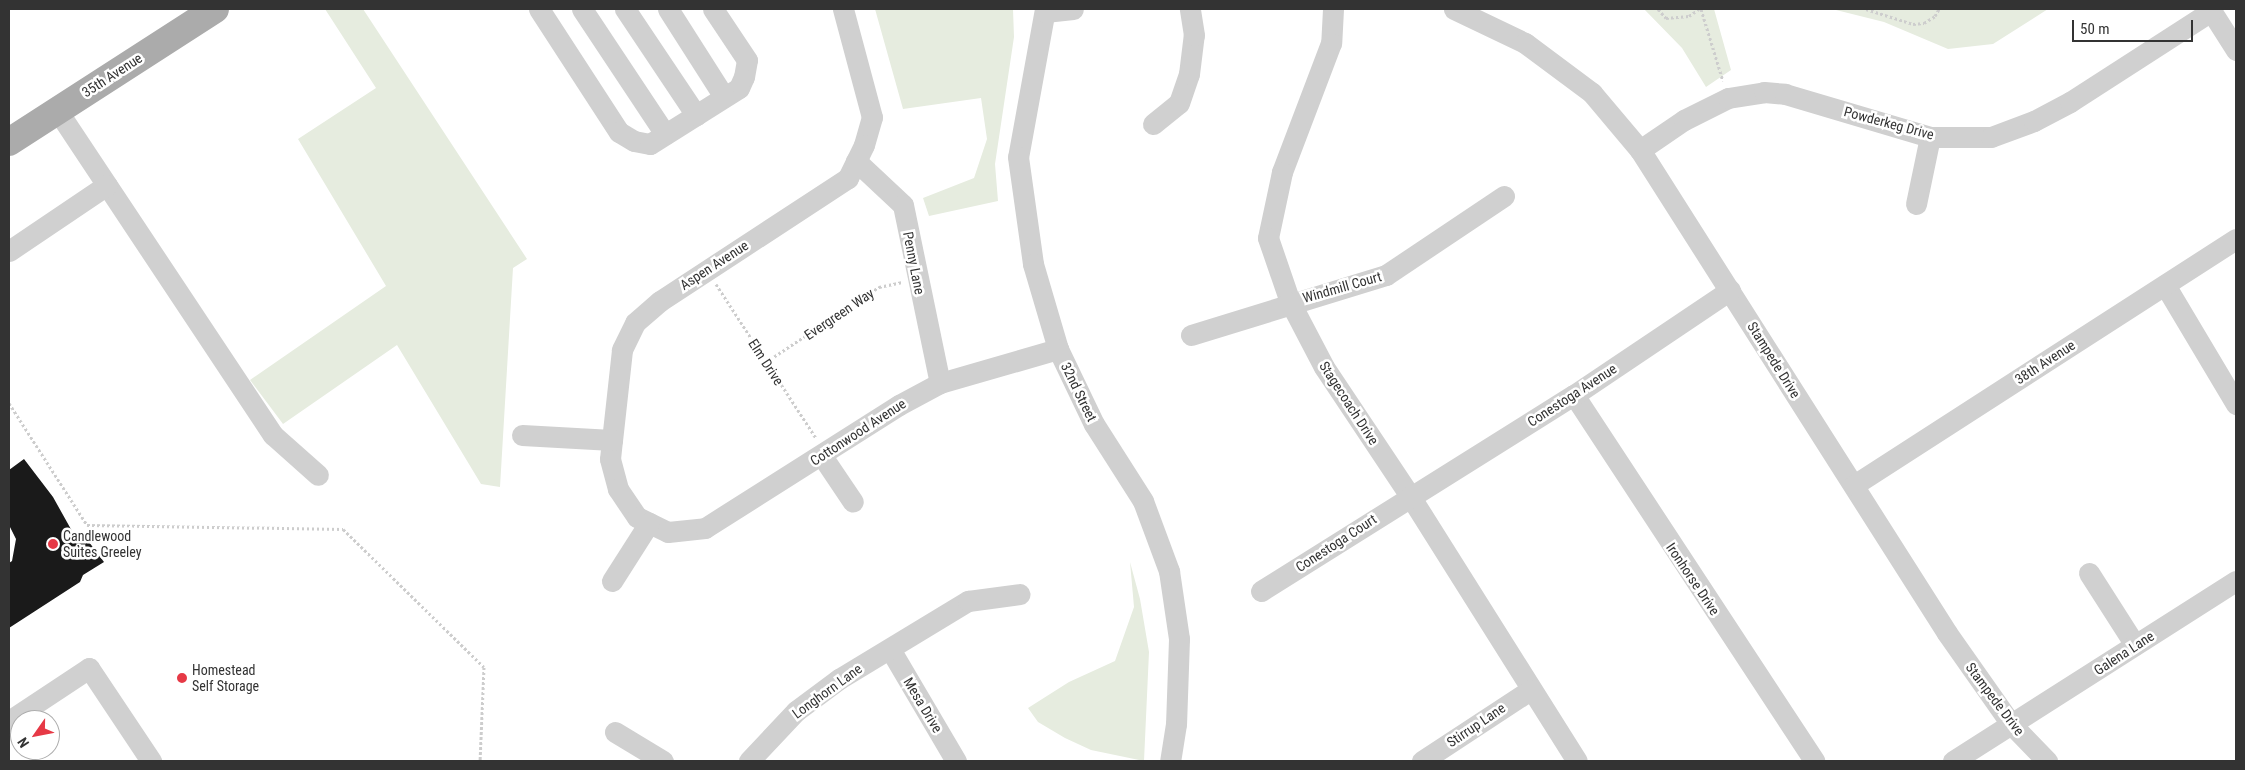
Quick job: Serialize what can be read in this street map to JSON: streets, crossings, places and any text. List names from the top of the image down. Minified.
{"streets":{"main road":["35th Avenue"],"street":["Powderkeg Drive","Penny Lane","Aspen Avenue","Windmill Court","Stampede Drive","38th Avenue","32nd Street","Conestoga Avenue","Stagecoach Drive","Cottonwood Avenue","Conestoga Court","Ironhorse Drive","Galena Lane","Longhorn Lane","Mesa Drive","Stirrup Lane"],"path":["Evergreen Way","Elm Drive"]},"crossings":[["Powderkeg Drive","Stampede Drive"],["Penny Lane","Aspen Avenue"],["Penny Lane","Evergreen Way"],["Penny Lane","Cottonwood Avenue"],["Aspen Avenue","Elm Drive"],["Aspen Avenue","Cottonwood Avenue"],["Windmill Court","Stagecoach Drive"],["Evergreen Way","Elm Drive"],["Stampede Drive","38th Avenue"],["Stampede Drive","Conestoga Avenue"],["Stampede Drive","Galena Lane"],["Elm Drive","Cottonwood Avenue"],["32nd Street","Cottonwood Avenue"],["Conestoga Avenue","Stagecoach Drive"],["Conestoga Avenue","Conestoga Court"],["Conestoga Avenue","Ironhorse Drive"],["Stagecoach Drive","Conestoga Court"],["Stagecoach Drive","Stirrup Lane"],["Longhorn Lane","Mesa Drive"]],"places":["Candlewood Suites Greeley","Homestead Self Storage"],"scale_bar":"50 m","north":"bottom left"}
